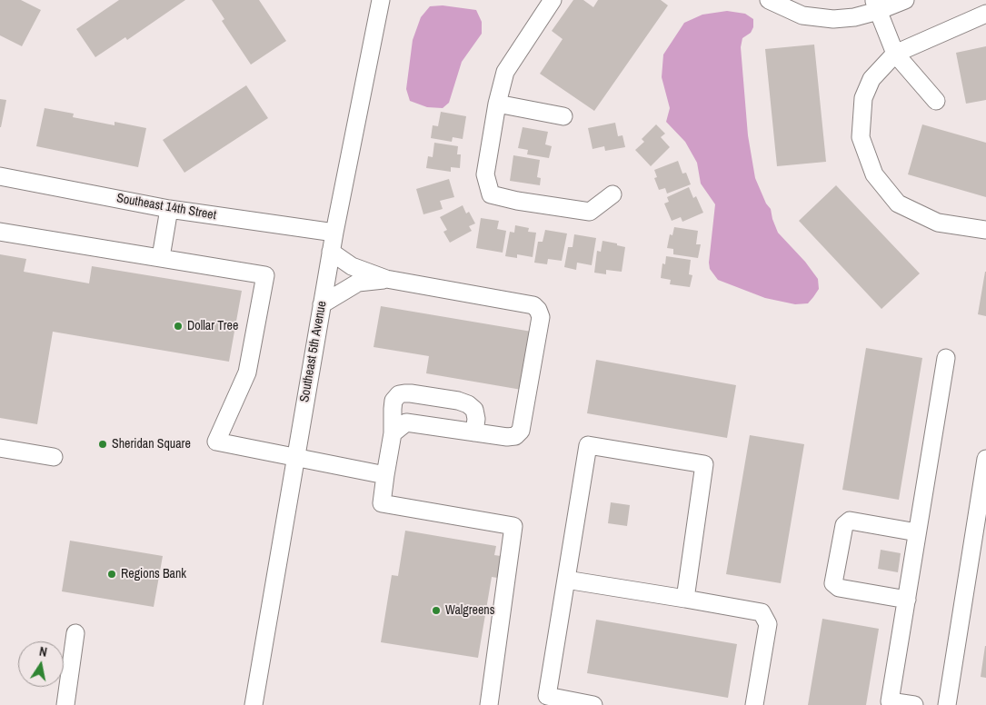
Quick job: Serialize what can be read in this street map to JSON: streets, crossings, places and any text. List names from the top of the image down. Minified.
{"streets":{"street":["Southeast 14th Street","Southeast 5th Avenue"]},"crossings":[["Southeast 14th Street","Southeast 5th Avenue"]],"places":["Dollar Tree","Sheridan Square","Regions Bank","Walgreens"],"north":"top"}
